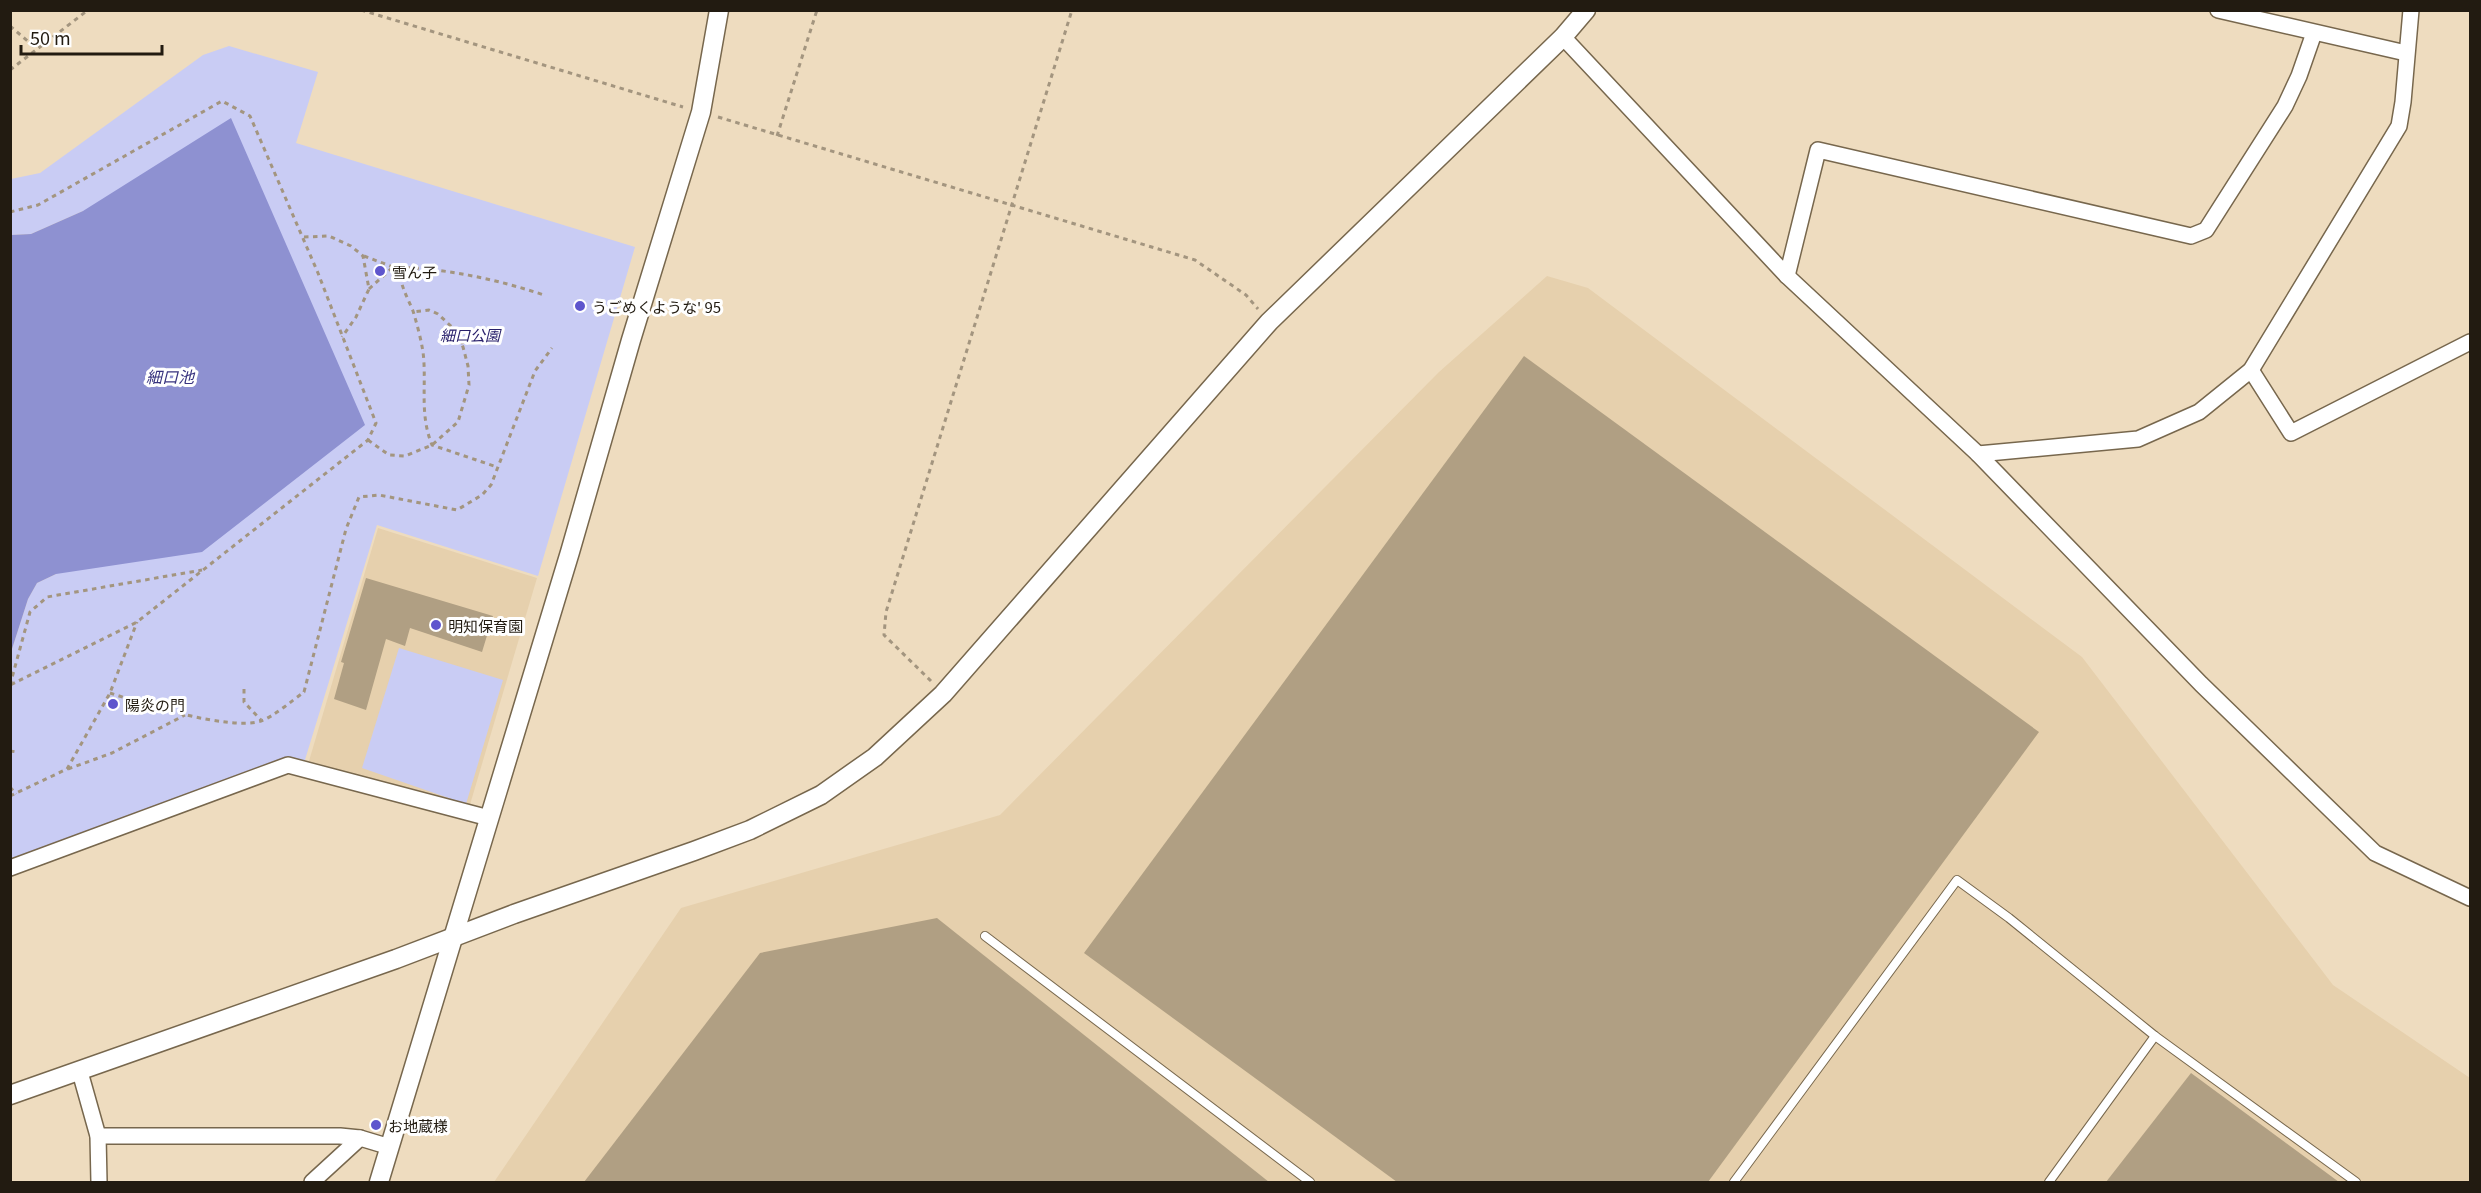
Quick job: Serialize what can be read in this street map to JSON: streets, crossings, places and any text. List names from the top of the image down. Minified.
{"water":["細口池"],"parks":["細口公園"],"places":["雪ん子","うごめくような' 95","明知保育園","陽炎の門","お地蔵様"],"scale_bar":"50 m"}
